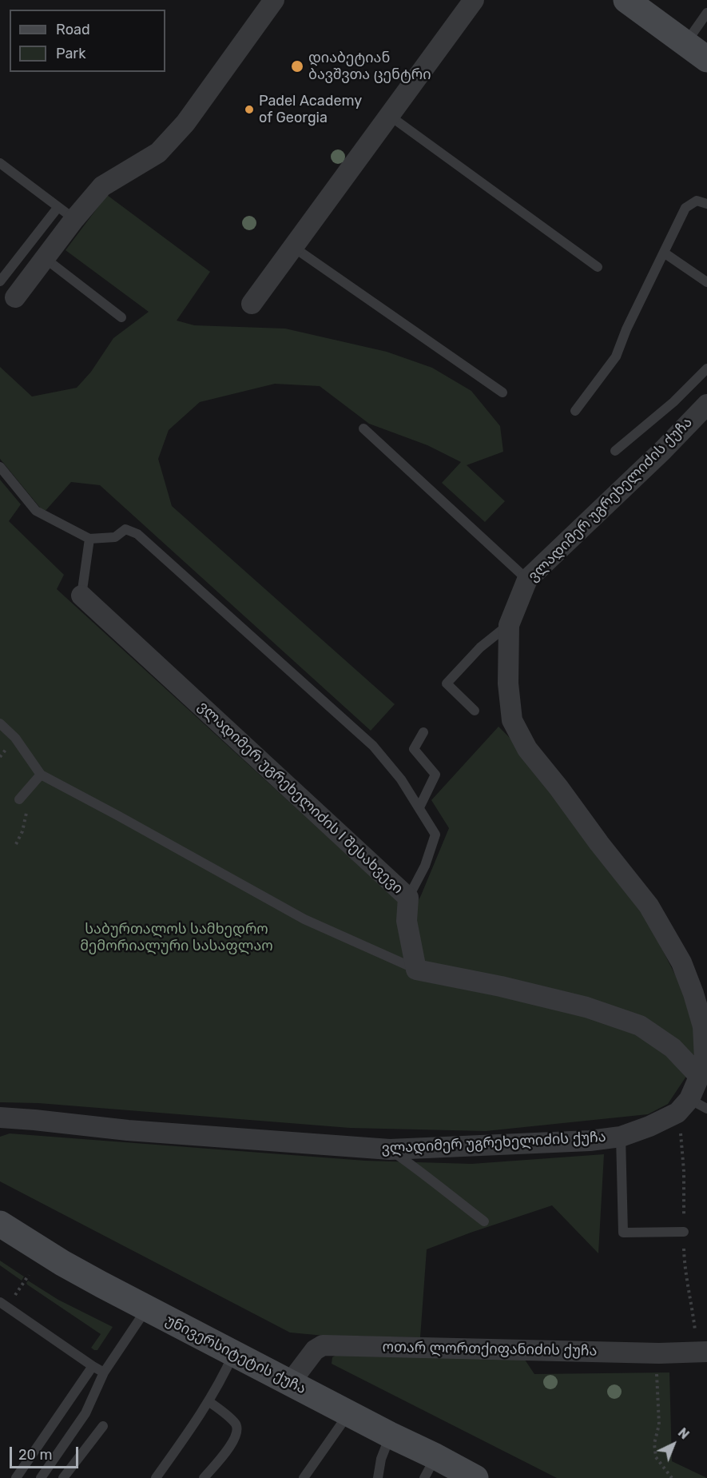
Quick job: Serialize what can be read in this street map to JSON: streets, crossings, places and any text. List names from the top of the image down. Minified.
{"streets":{"main road":["უნივერსიტეტის ქუჩა"],"street":["ვლადიმერ უგრეხელიძის ქუჩა","ვლადიმერ უგრეხელიძის I შესახვევი","ოთარ ლორთქიფანიძის ქუჩა"]},"crossings":[["ოთარ ლორთქიფანიძის ქუჩა","უნივერსიტეტის ქუჩა"]],"parks":["საბურთალოს სამხედრო მემორიალური სასაფლაო"],"places":["დიაბეტიან ბავშვთა ცენტრი","Padel Academy of Georgia"],"legend":["Road","Park"],"scale_bar":"20 m","north":"top right"}
